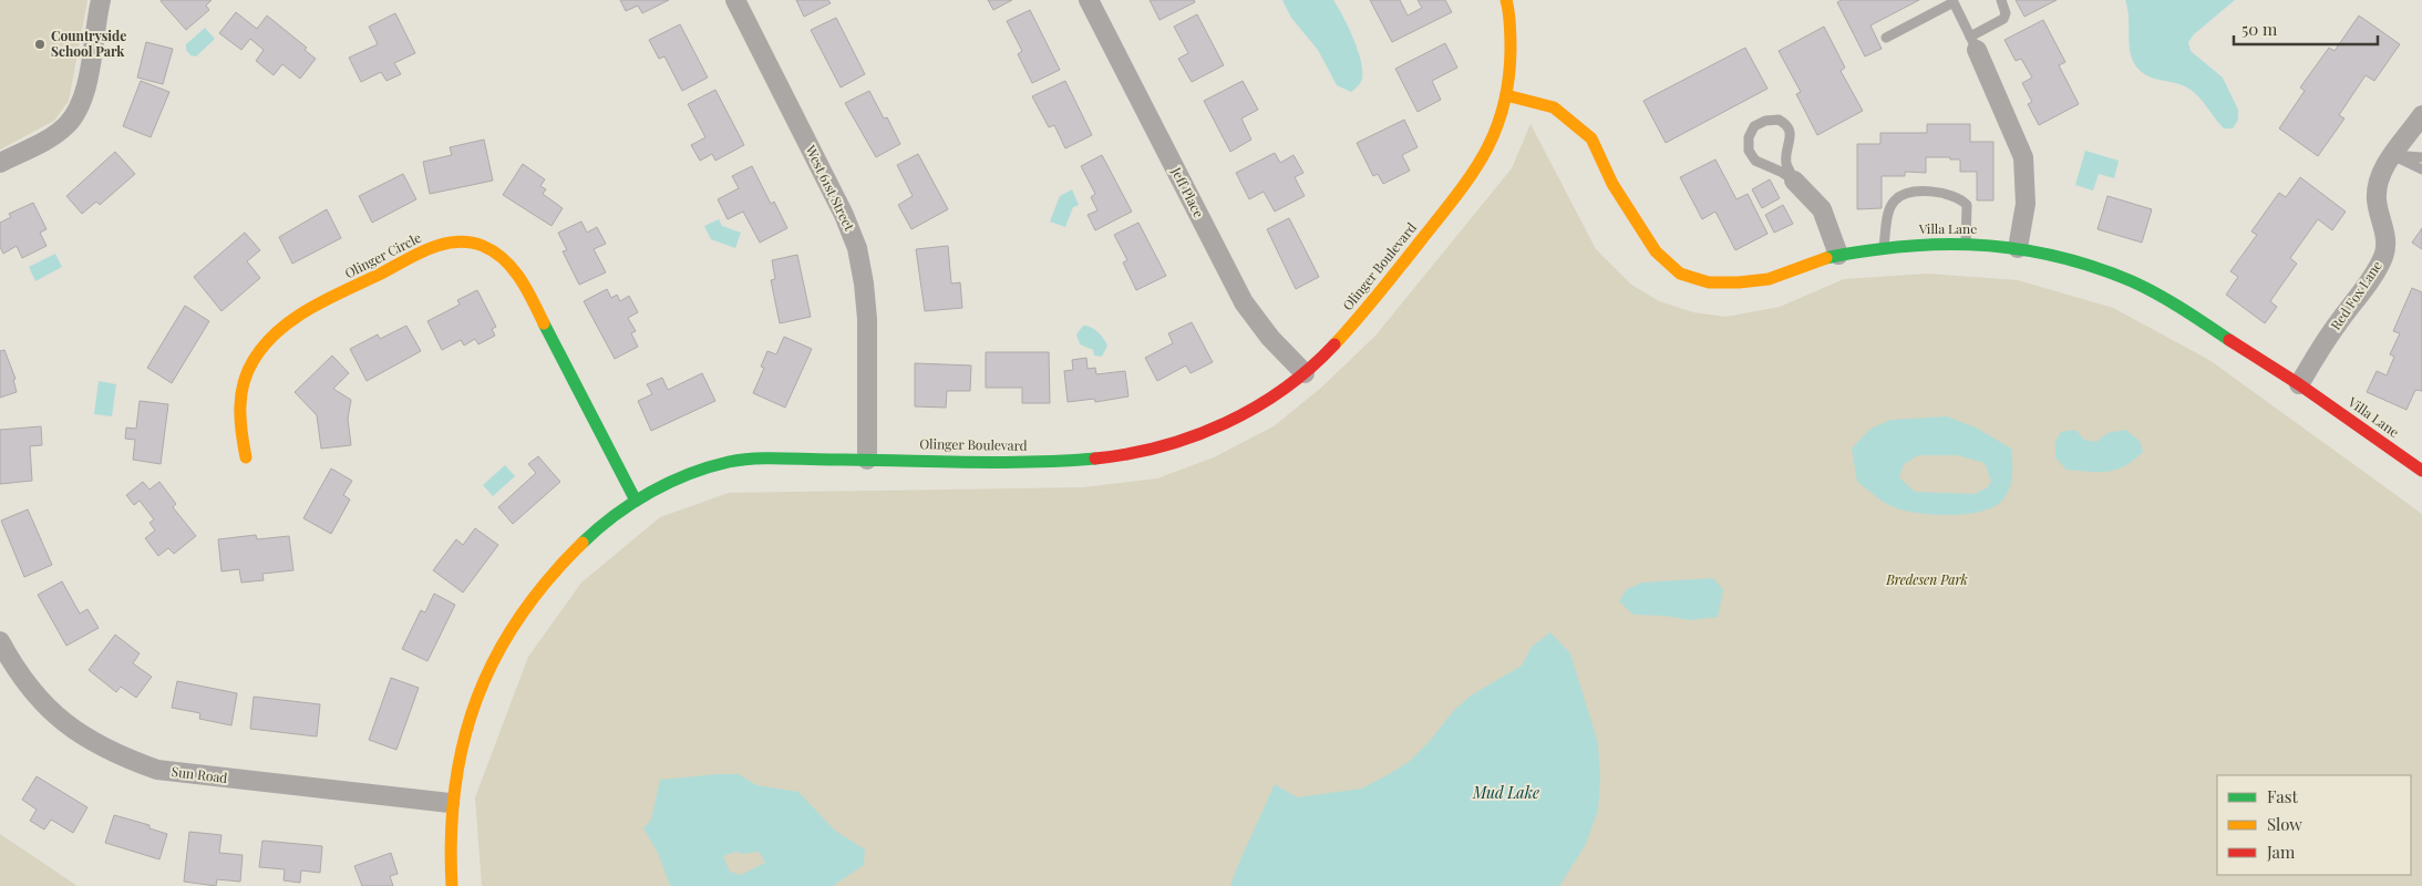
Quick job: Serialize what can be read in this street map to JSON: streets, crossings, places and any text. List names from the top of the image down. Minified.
{"streets":{"street":["West 61st Street","Jeff Place","Villa Lane","Olinger Circle","Olinger Boulevard","Red Fox Lane","Sun Road"]},"crossings":[["West 61st Street","Olinger Boulevard"],["Jeff Place","Olinger Boulevard"],["Villa Lane","Olinger Boulevard"],["Villa Lane","Red Fox Lane"],["Olinger Circle","Olinger Boulevard"],["Olinger Boulevard","Sun Road"]],"water":["Mud Lake"],"parks":["Bredesen Park"],"places":["Countryside School Park"],"legend":["Fast","Slow","Jam"],"scale_bar":"50 m"}
